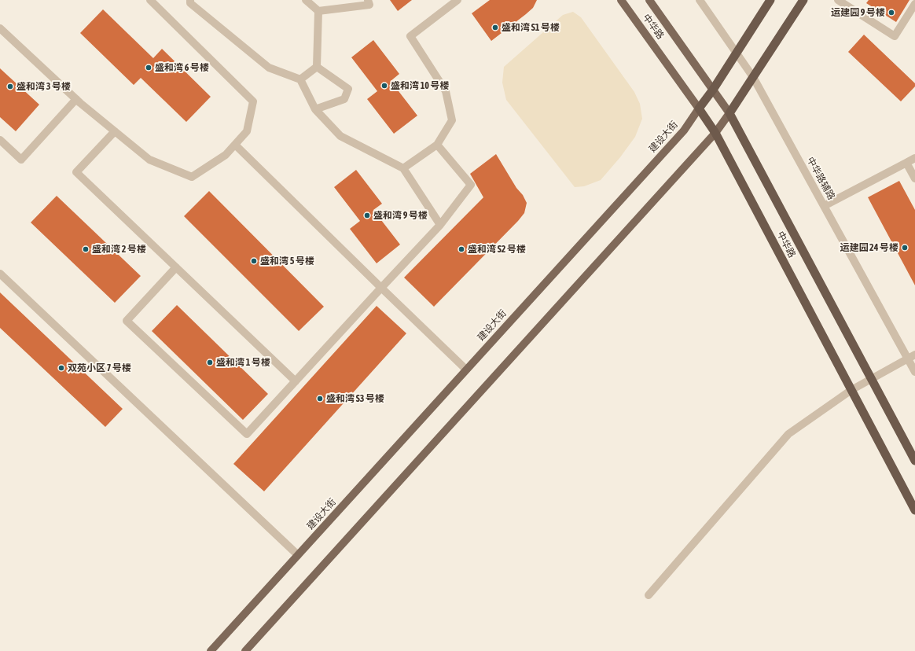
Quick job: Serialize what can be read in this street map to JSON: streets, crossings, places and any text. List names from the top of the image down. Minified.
{"streets":{"highway":["中华路","建设大街"],"street":["中华路辅路"]},"crossings":[["中华路","建设大街"],["建设大街","中华路辅路"]],"places":["运建园 9 号楼","盛和湾 S1 号楼","盛和湾 6 号楼","盛和湾 10 号楼","盛和湾 3 号楼","盛和湾 9 号楼","运建园 24 号楼","盛和湾 2 号楼","盛和湾 S2 号楼","盛和湾 5 号楼","盛和湾 1 号楼","双苑小区 7 号楼","盛和湾 S3 号楼"]}
